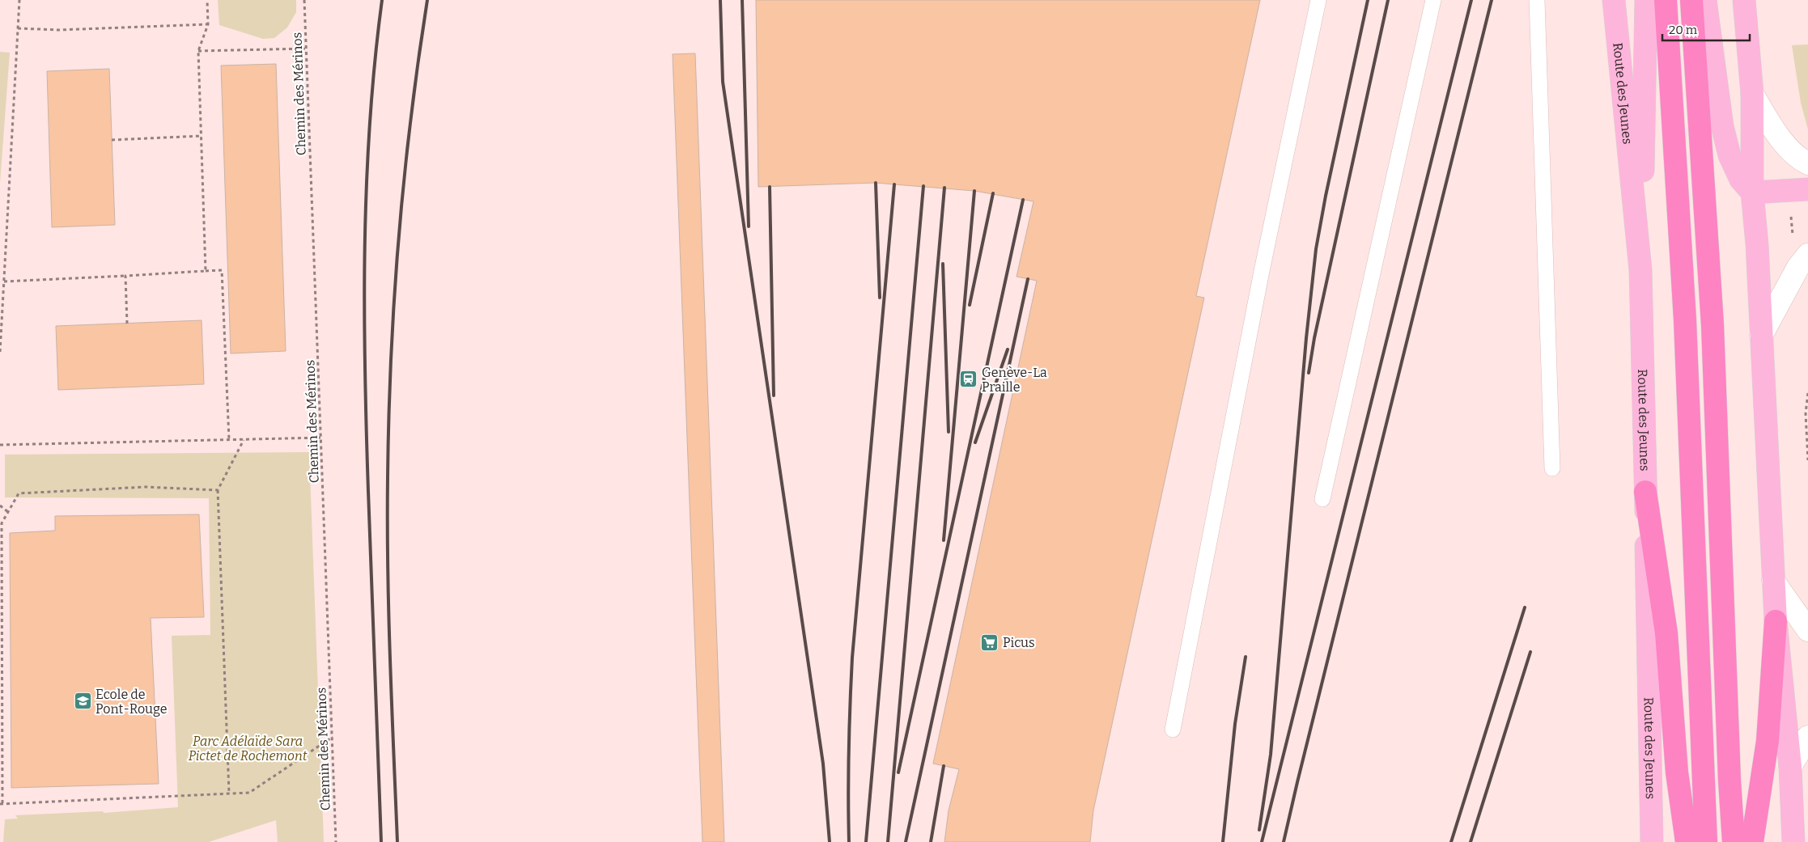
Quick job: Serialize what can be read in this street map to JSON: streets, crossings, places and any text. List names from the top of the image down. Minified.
{"streets":{"main road":["Route des Jeunes"],"path":["Chemin des Mérinos"]},"parks":["Parc Adélaïde Sara Pictet de Rochemont"],"places":{"station":["Genève-La Praille"],"supermarket":["Picus"],"school or university":["Ecole de Pont-Rouge"]},"scale_bar":"20 m"}
